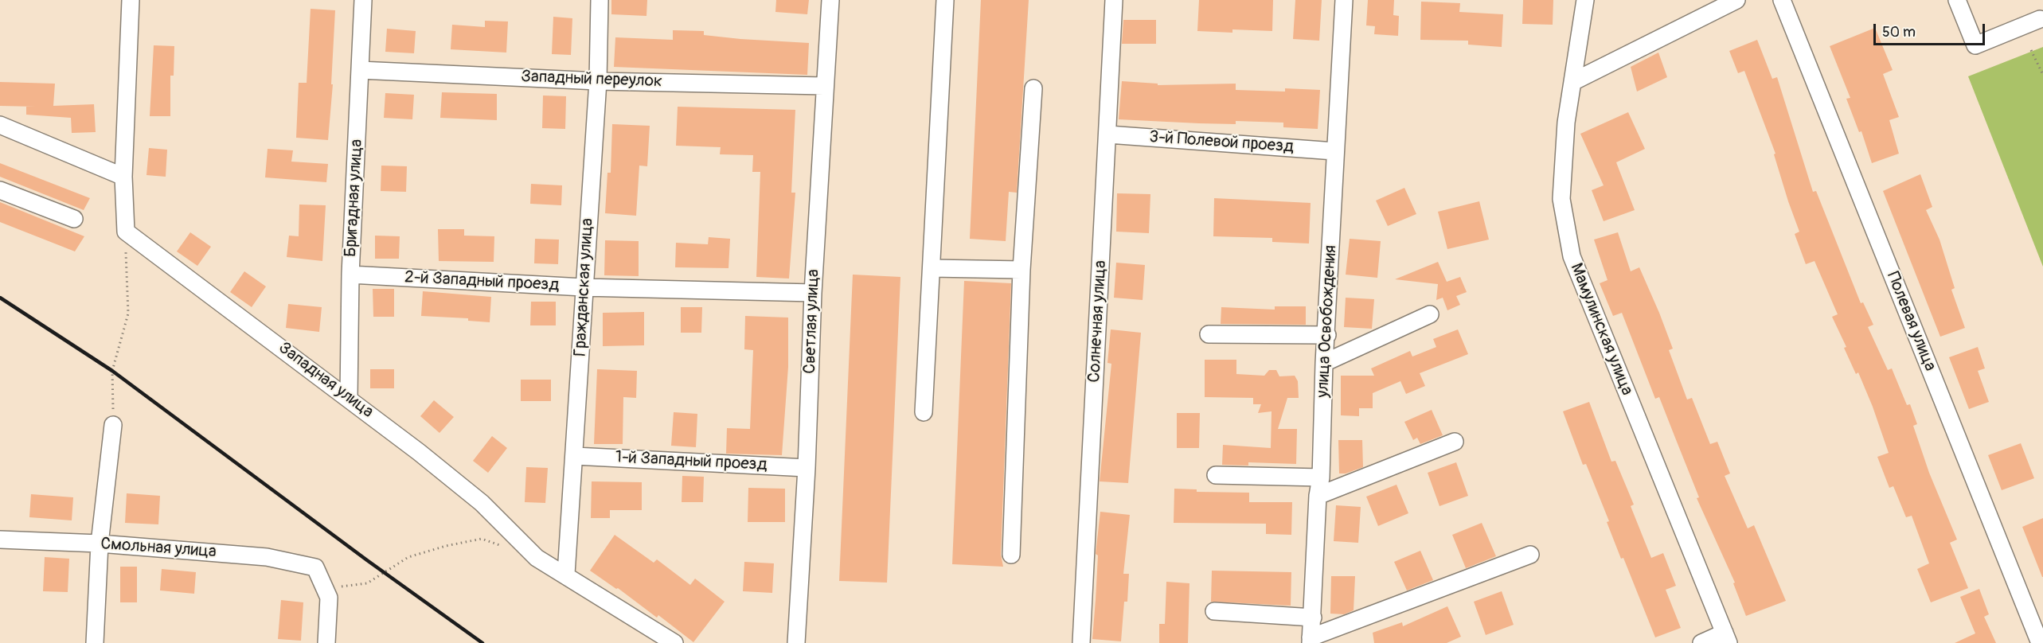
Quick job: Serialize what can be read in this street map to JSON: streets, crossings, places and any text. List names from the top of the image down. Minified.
{"streets":{"street":["Западный переулок","3-й Полевой проезд","Бригадная улица","2-й Западный проезд","Гражданская улица","Светлая улица","Солнечная улица","улица Освобождения","Полевая улица","Мамулинская улица","Западная улица","1-й Западный проезд","Смольная улица"]},"crossings":[["Западный переулок","Бригадная улица"],["Западный переулок","Гражданская улица"],["Западный переулок","Светлая улица"],["3-й Полевой проезд","Солнечная улица"],["3-й Полевой проезд","улица Освобождения"],["Бригадная улица","2-й Западный проезд"],["Бригадная улица","Западная улица"],["2-й Западный проезд","Гражданская улица"],["2-й Западный проезд","Светлая улица"],["Гражданская улица","Западная улица"],["Гражданская улица","1-й Западный проезд"],["Светлая улица","1-й Западный проезд"]],"scale_bar":"50 m"}
